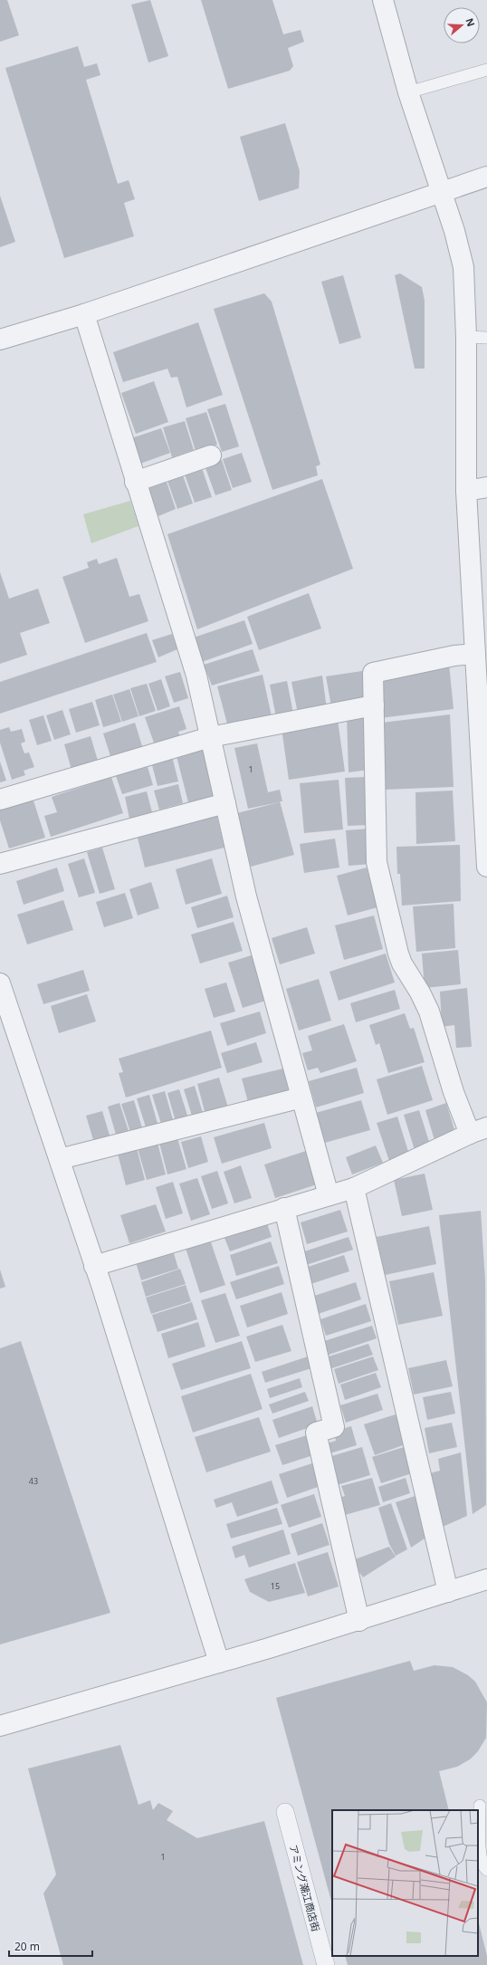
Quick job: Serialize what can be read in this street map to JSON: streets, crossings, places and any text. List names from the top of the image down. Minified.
{"streets":{"street":["アミング潮江商店街"]},"house_numbers":["1","43","15","1"],"scale_bar":"20 m","north":"right"}
